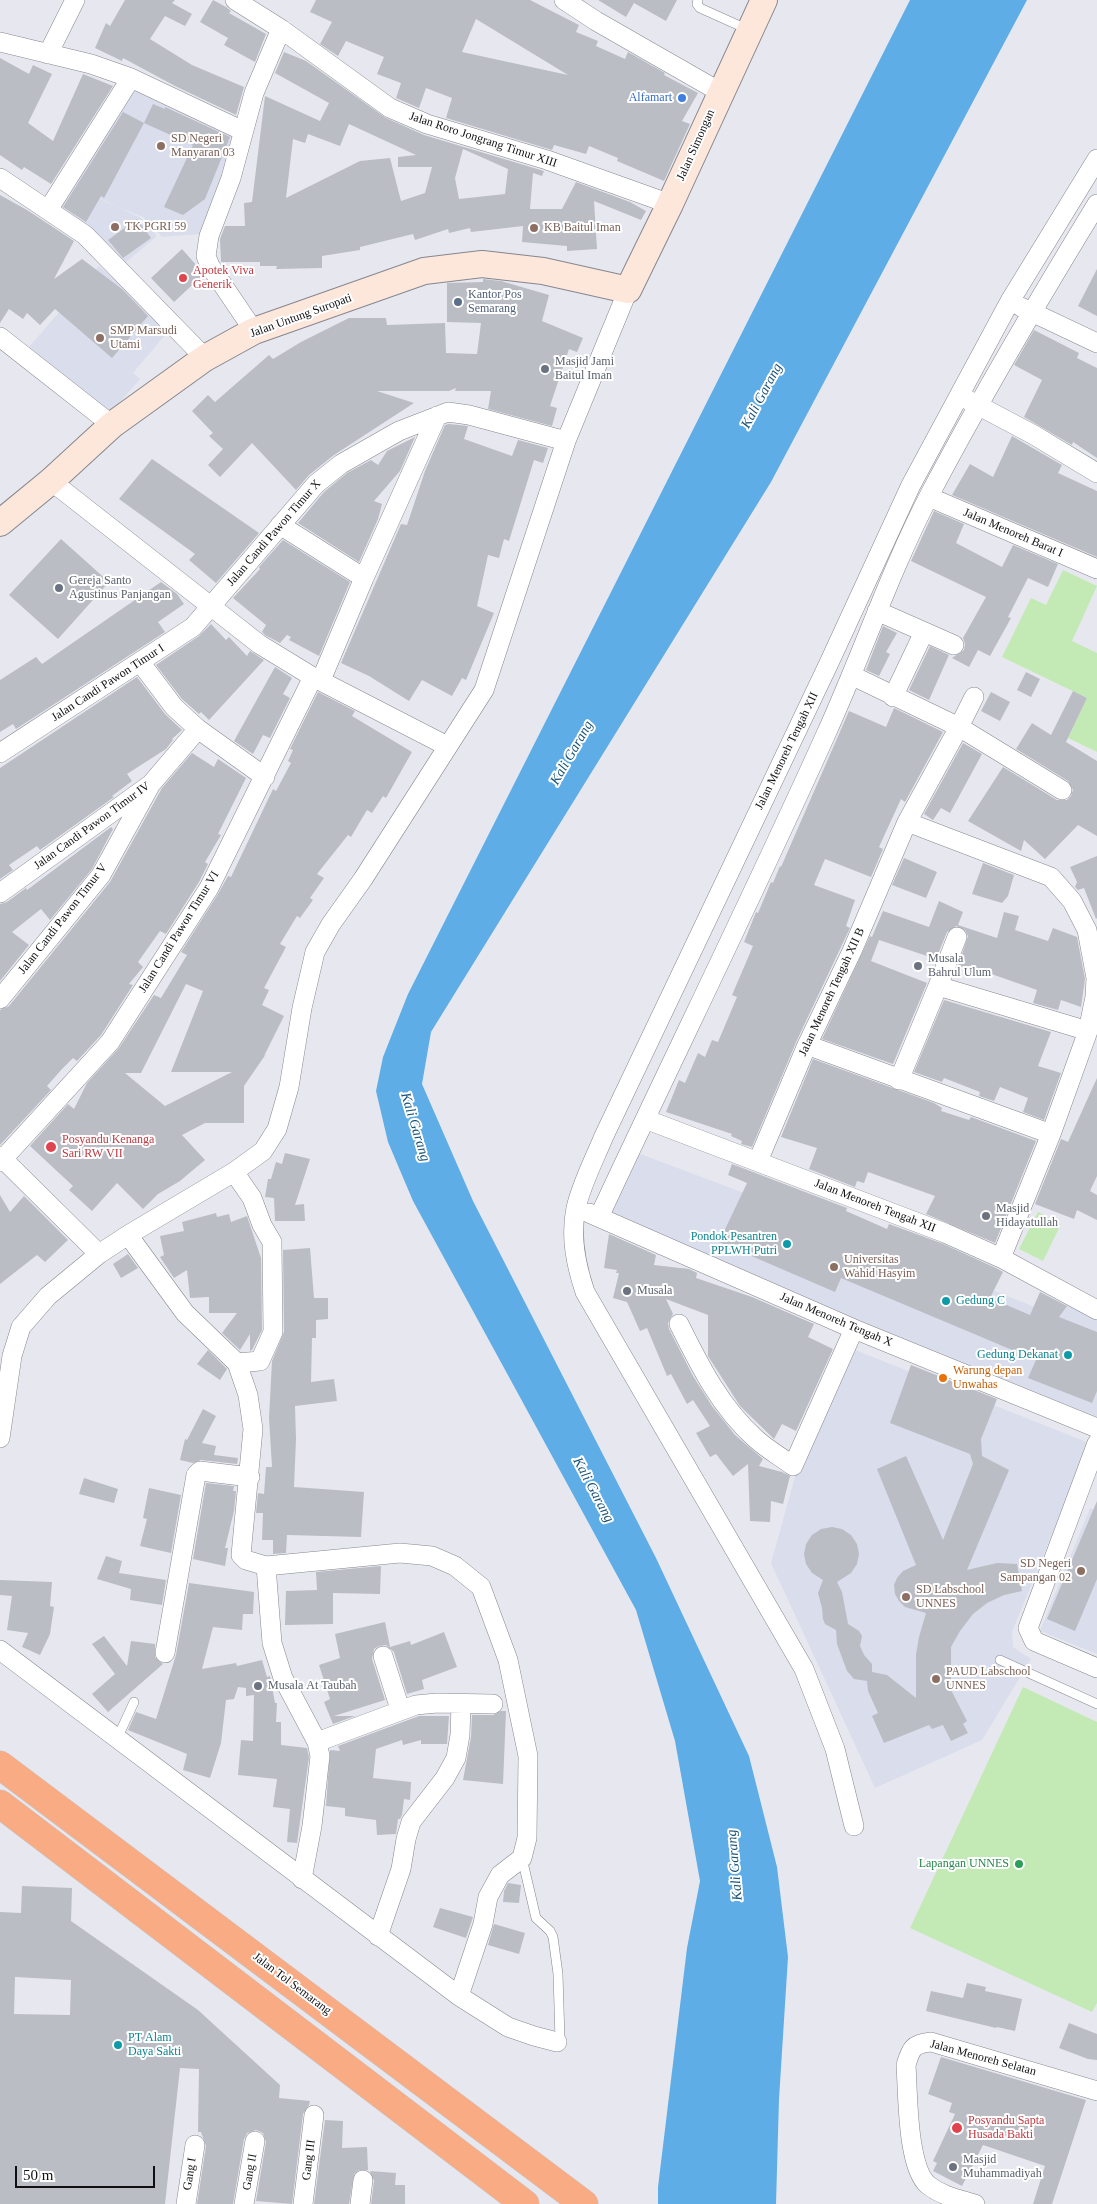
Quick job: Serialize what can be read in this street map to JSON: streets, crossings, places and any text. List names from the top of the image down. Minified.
{"streets":{"highway":["Jalan Tol Semarang"],"main road":["Jalan Simongan","Jalan Untung Suropati"],"street":["Jalan Roro Jongrang Timur XIII","Jalan Candi Pawon Timur X","Jalan Menoreh Barat I","Jalan Candi Pawon Timur I","Jalan Menoreh Tengah XII","Jalan Candi Pawon Timur IV","Jalan Candi Pawon Timur V","Jalan Candi Pawon Timur VI","Jalan Menoreh Tengah XII B","Jalan Menoreh Tengah X","Jalan Menoreh Selatan","Gang III","Gang II","Gang I"]},"crossings":[["Jalan Roro Jongrang Timur XIII","Jalan Simongan"],["Jalan Simongan","Jalan Untung Suropati"],["Jalan Candi Pawon Timur X","Jalan Candi Pawon Timur I"],["Jalan Candi Pawon Timur X","Jalan Candi Pawon Timur VI"],["Jalan Menoreh Tengah XII","Jalan Menoreh Tengah XII B"],["Jalan Menoreh Tengah XII","Jalan Menoreh Tengah X"],["Jalan Candi Pawon Timur IV","Jalan Candi Pawon Timur V"]],"water":["Kali Garang"],"places":["Alfamart","SD Negeri Manyaran 03","TK PGRI 59","KB Baitul Iman","Apotek Viva Generik","Kantor Pos Semarang","SMP Marsudi Utami","Masjid Jami Baitul Iman","Gereja Santo Agustinus Panjangan","Musala Bahrul Ulum","Posyandu Kenanga Sari RW VII","Masjid Hidayatullah","Pondok Pesantren PPLWH Putri","Universitas Wahid Hasyim","Musala","Gedung C","Gedung Dekanat","Warung depan Unwahas","SD Negeri Sampangan 02","SD Labschool UNNES","PAUD Labschool UNNES","Musala At Taubah","Lapangan UNNES","PT Alam Daya Sakti","Posyandu Sapta Husada Bakti","Masjid Muhammadiyah"],"scale_bar":"50 m"}
